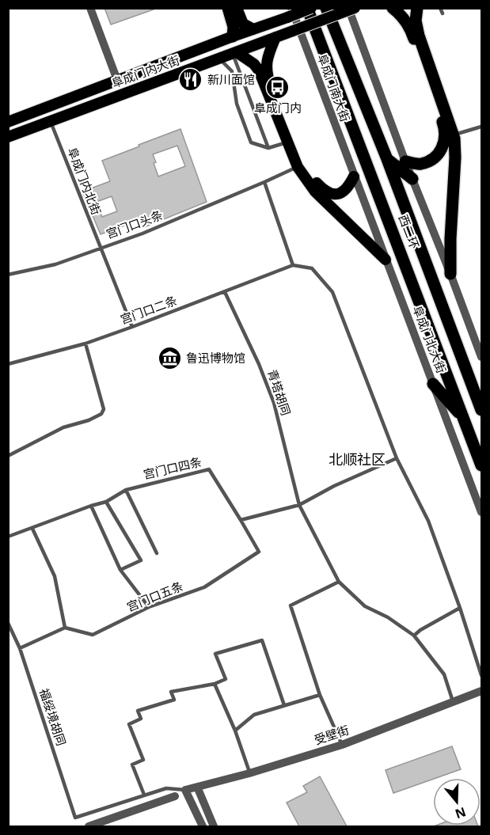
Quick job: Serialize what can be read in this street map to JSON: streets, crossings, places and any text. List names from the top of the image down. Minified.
{"streets":{"highway":["西二环"],"main road":["阜成门内大街"],"street":["阜成门南大街","阜成门北大街","受壁街"],"lane":["阜成门内北街","宫门口头条","宫门口二条","青塔胡同","宫门口四条","宫门口五条","福绥境胡同"]},"crossings":[["阜成门内大街","阜成门南大街"],["阜成门内大街","阜成门内北街"],["阜成门南大街","阜成门北大街"],["阜成门内北街","宫门口头条"],["阜成门内北街","宫门口二条"],["宫门口二条","青塔胡同"],["青塔胡同","受壁街"],["宫门口四条","宫门口五条"]],"districts":["北顺社区"],"places":{"restaurant":["新川面馆"],"bus stop":["阜成门内"],"museum":["鲁迅博物馆"]},"north":"bottom"}
